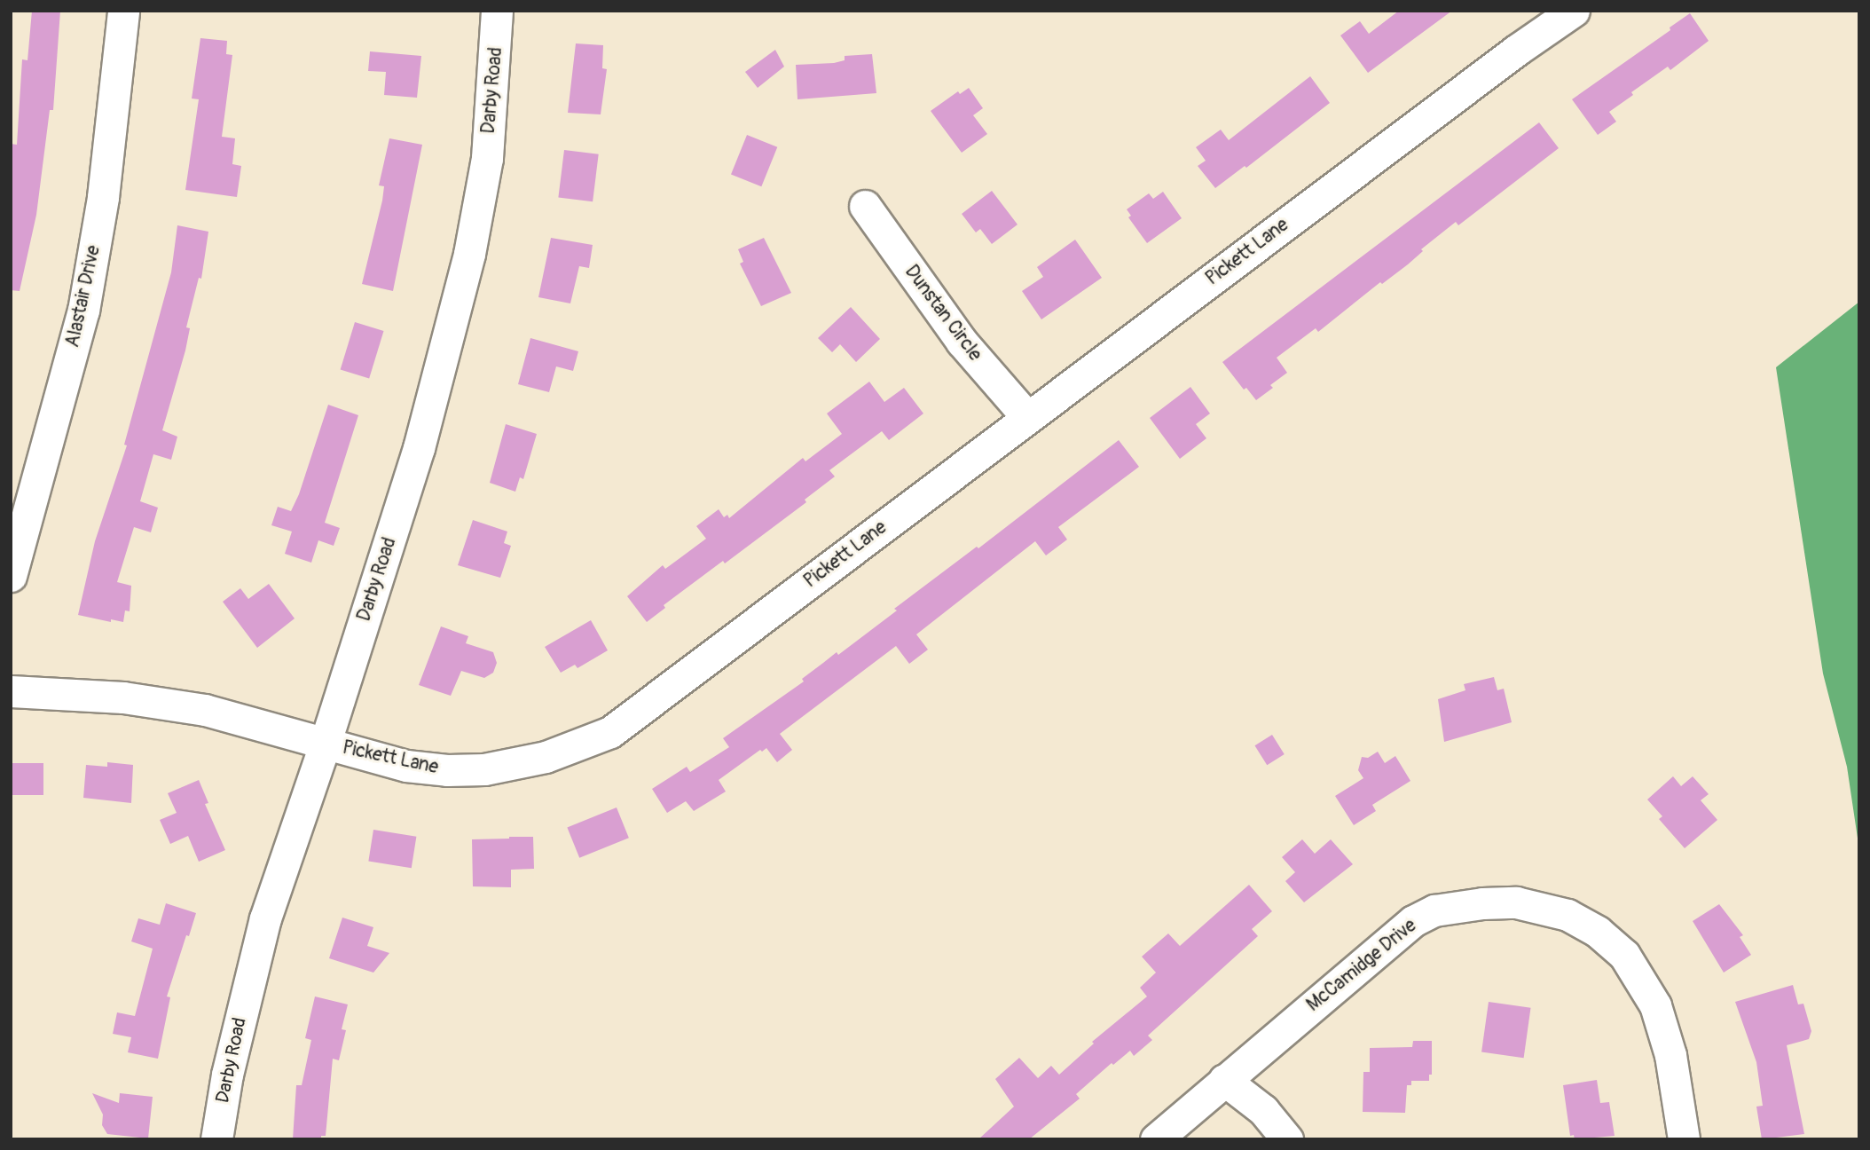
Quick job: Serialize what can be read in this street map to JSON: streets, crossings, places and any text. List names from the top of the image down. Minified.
{"streets":{"street":["Darby Road","Pickett Lane","Alastair Drive","Dunstan Circle","McCamidge Drive"]},"crossings":[["Darby Road","Pickett Lane"],["Pickett Lane","Dunstan Circle"]]}
